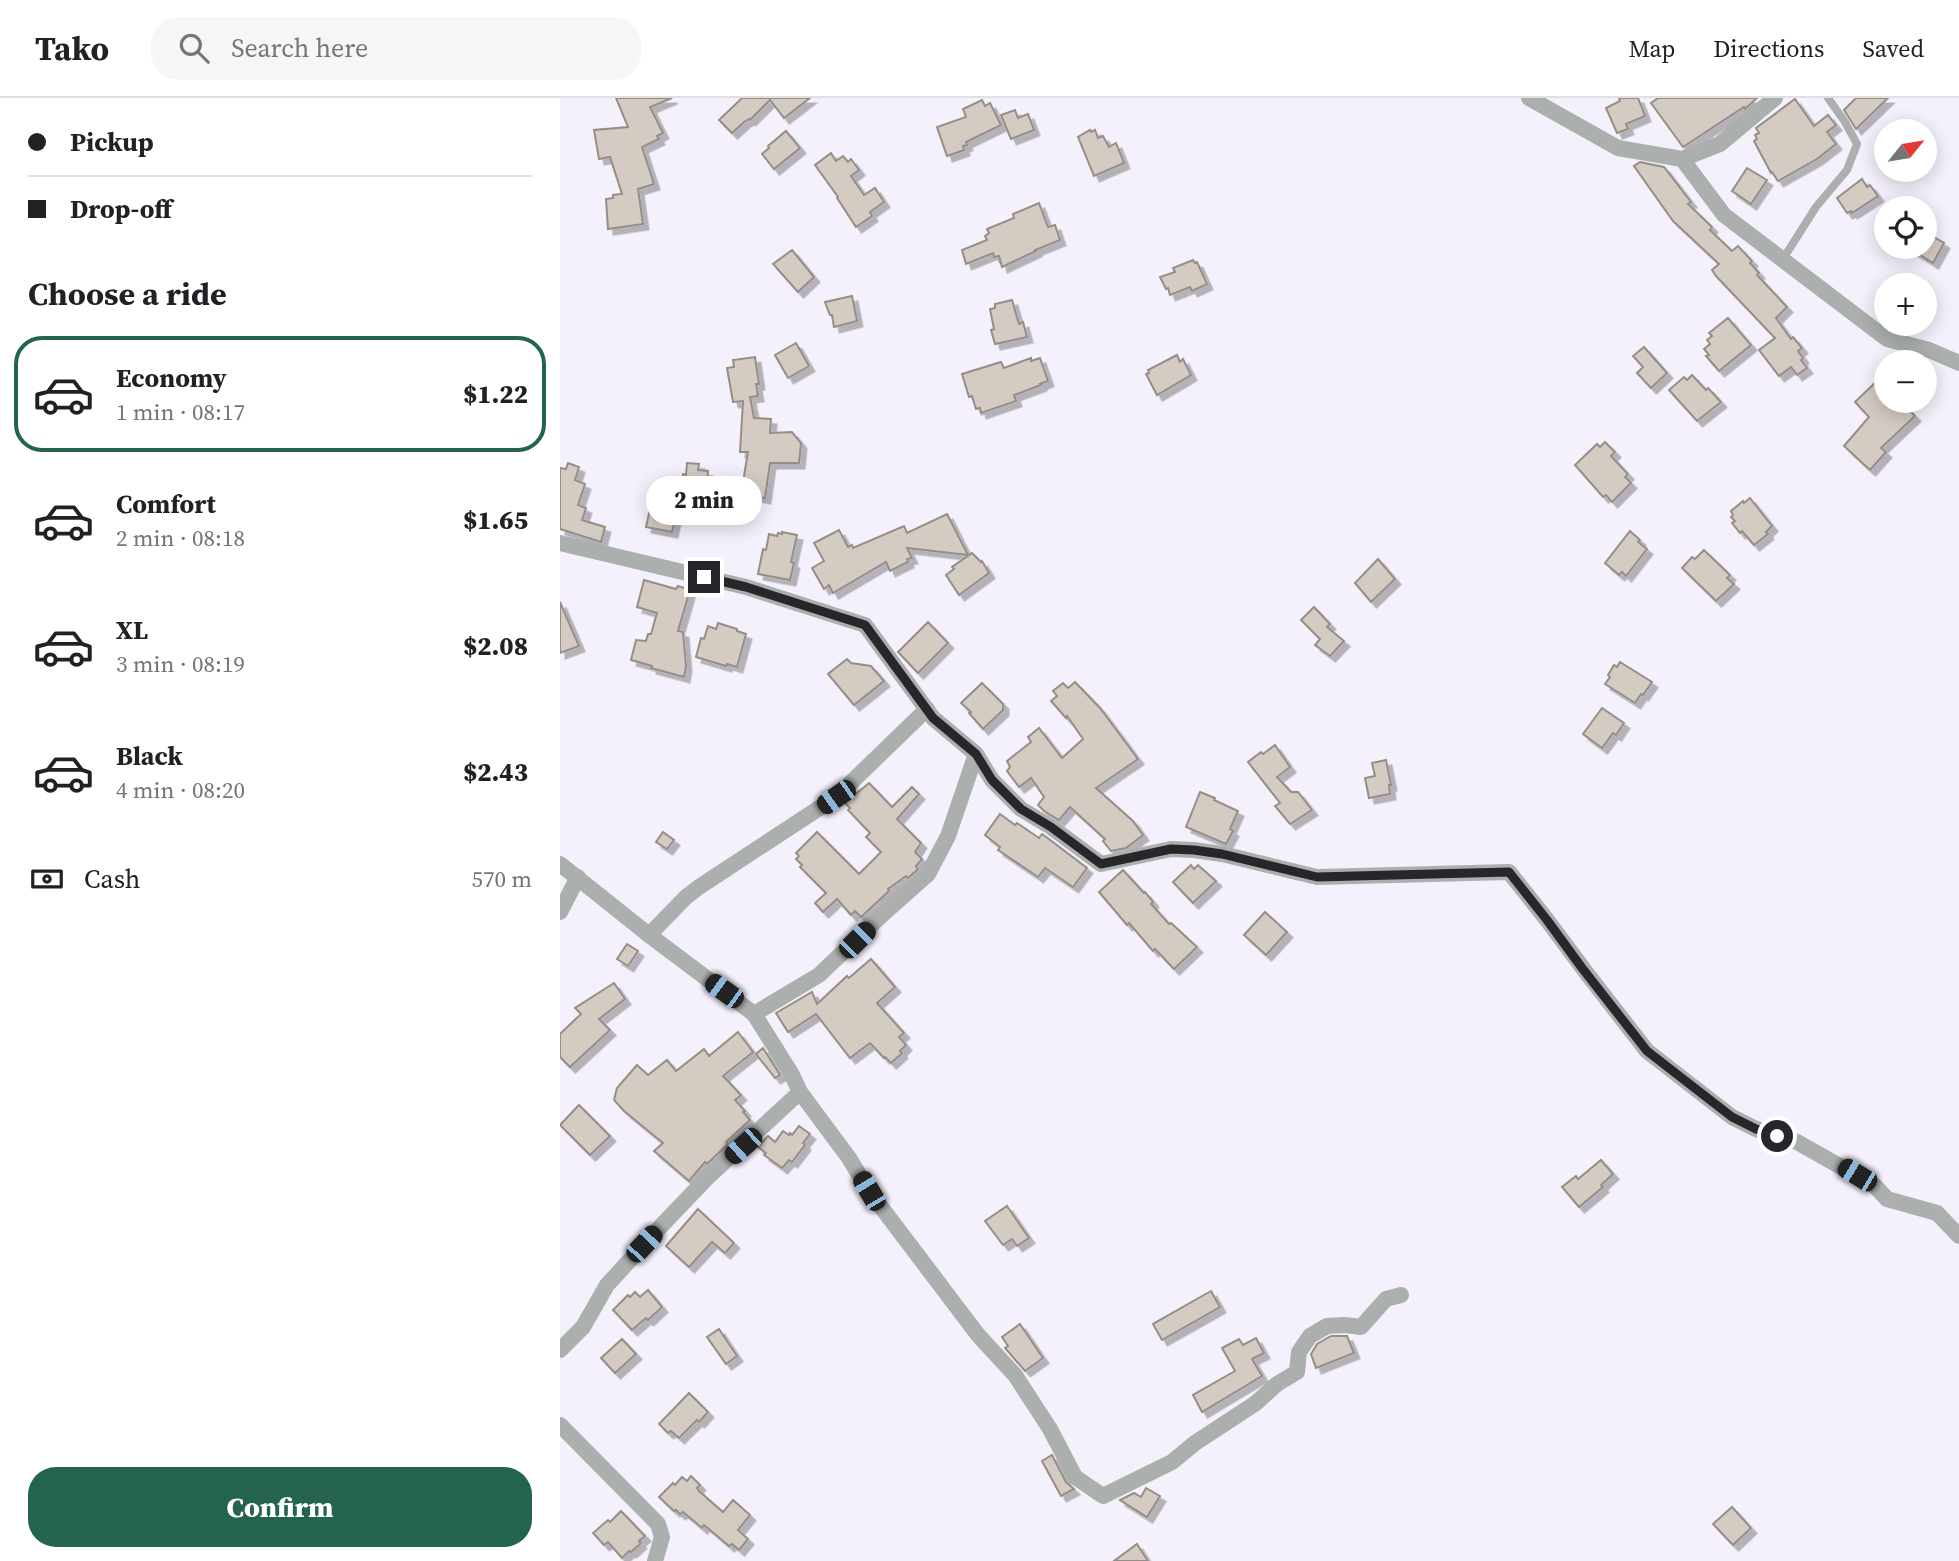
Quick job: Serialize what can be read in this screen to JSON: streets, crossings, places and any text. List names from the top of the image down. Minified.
{"north":"top right","page":{"header":"Tako","search":"Search here","nav":["Map","Directions","Saved"],"banner":["Pickup","Drop-off"],"map_buttons":["+","−"],"heading":"Choose a ride","list":[{"name":"Economy","note":"1 min · 08:17","value":"$1.22"},{"name":"Comfort","note":"2 min · 08:18","value":"$1.65"},{"name":"XL","note":"3 min · 08:19","value":"$2.08"},{"name":"Black","note":"4 min · 08:20","value":"$2.43"}],"bubble":"2 min","pay":["Cash","570 m"],"buttons":"Confirm"}}
